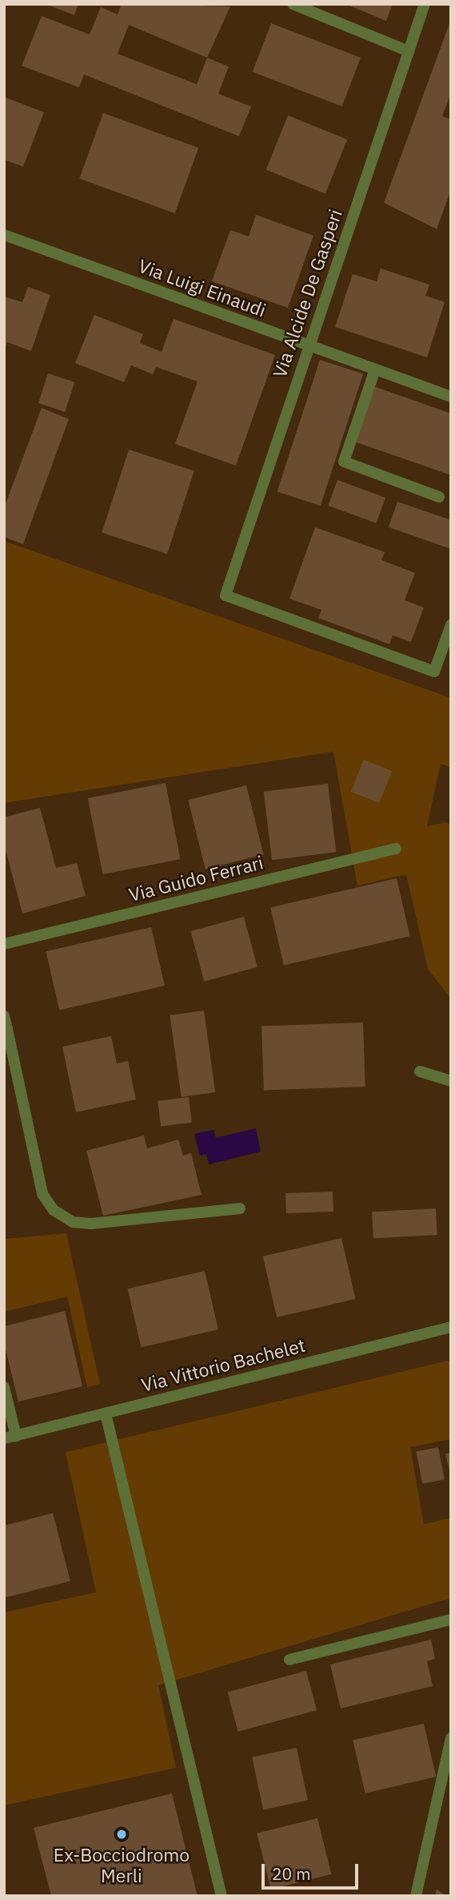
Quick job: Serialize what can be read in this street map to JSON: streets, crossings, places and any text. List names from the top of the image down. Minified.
{"streets":{"street":["Via Luigi Einaudi","Via Alcide De Gasperi","Via Guido Ferrari","Via Vittorio Bachelet"]},"crossings":[["Via Luigi Einaudi","Via Alcide De Gasperi"]],"places":["Ex-Bocciodromo Merli"],"scale_bar":"20 m"}
